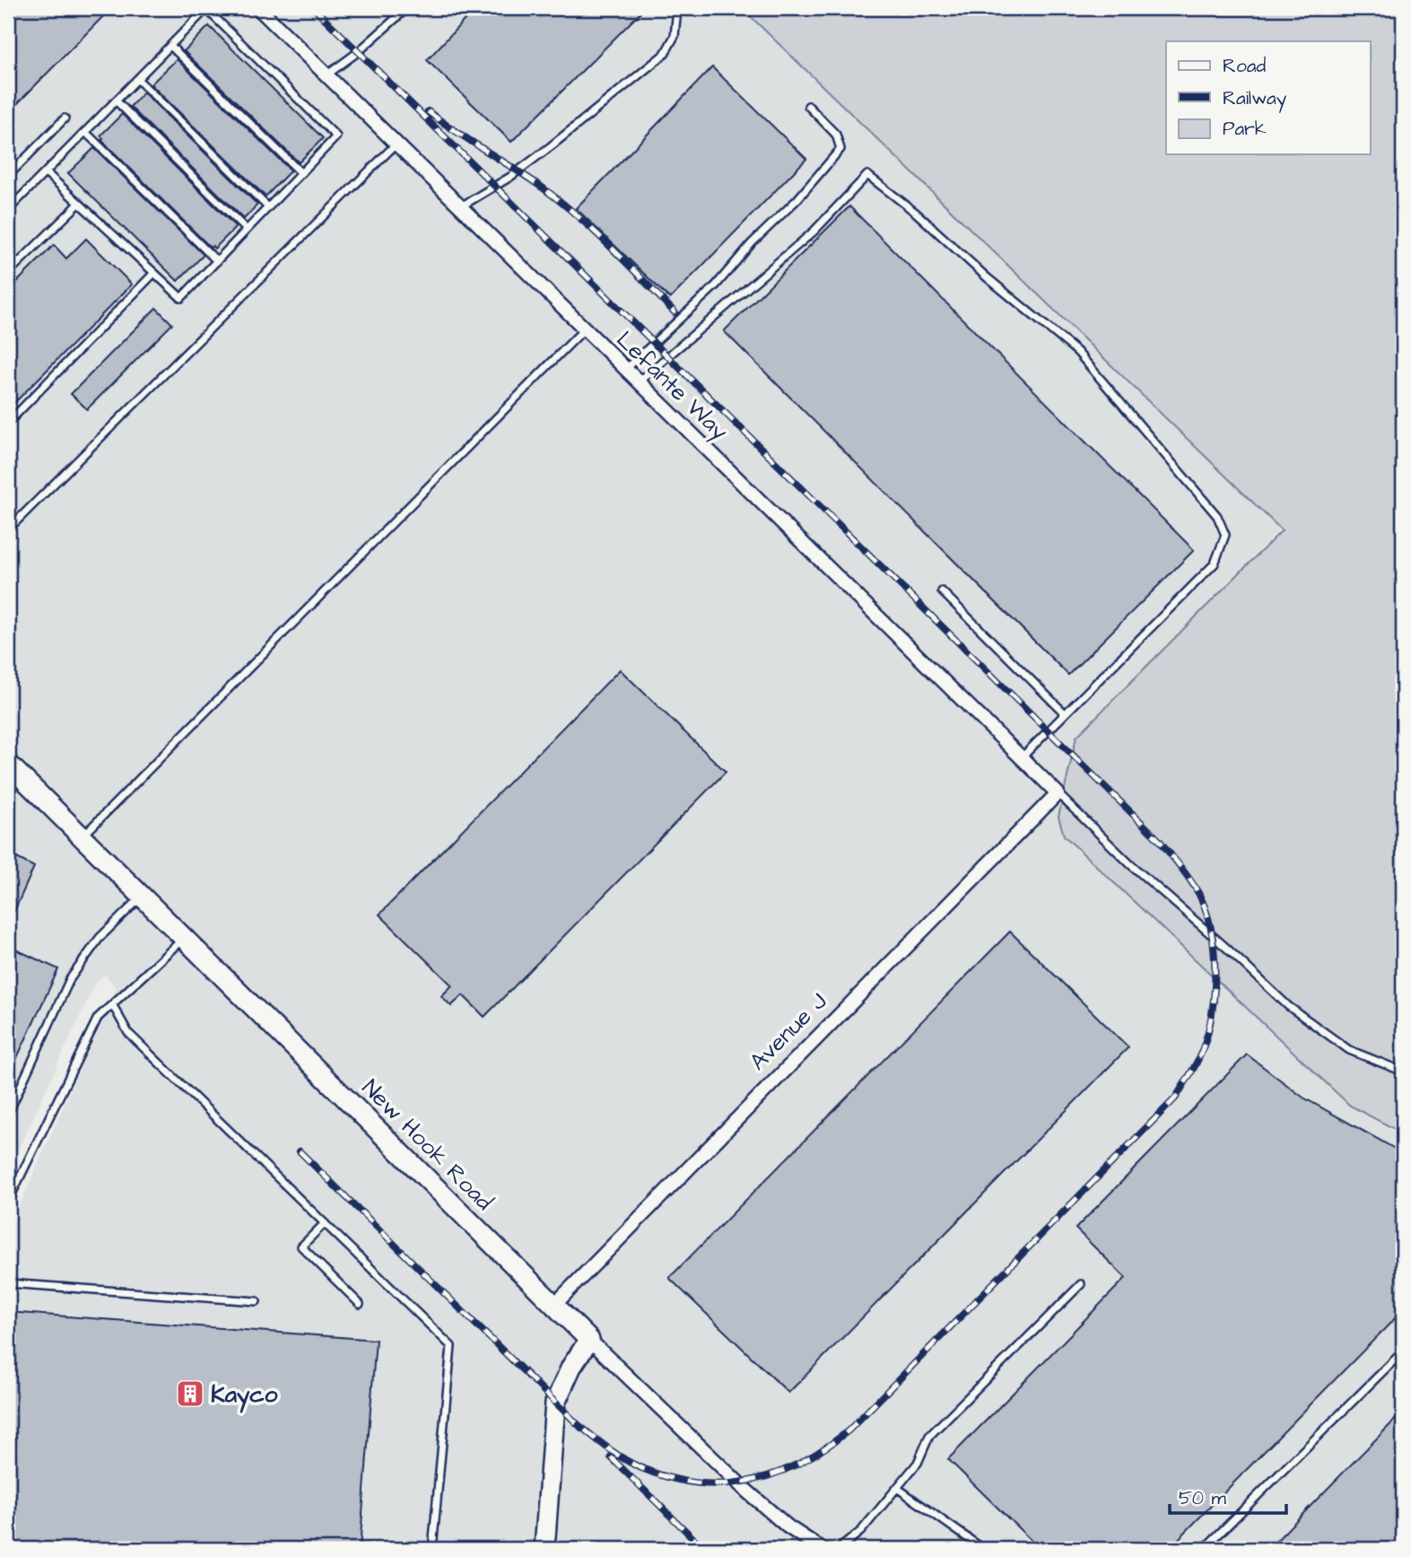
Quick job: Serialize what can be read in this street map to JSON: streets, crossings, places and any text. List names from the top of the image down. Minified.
{"streets":{"street":["Lefante Way","Avenue J","New Hook Road"]},"crossings":[["Lefante Way","Avenue J"],["Avenue J","New Hook Road"]],"places":{"building":["Kayco"]},"legend":["Road","Railway","Park"],"scale_bar":"50 m"}
